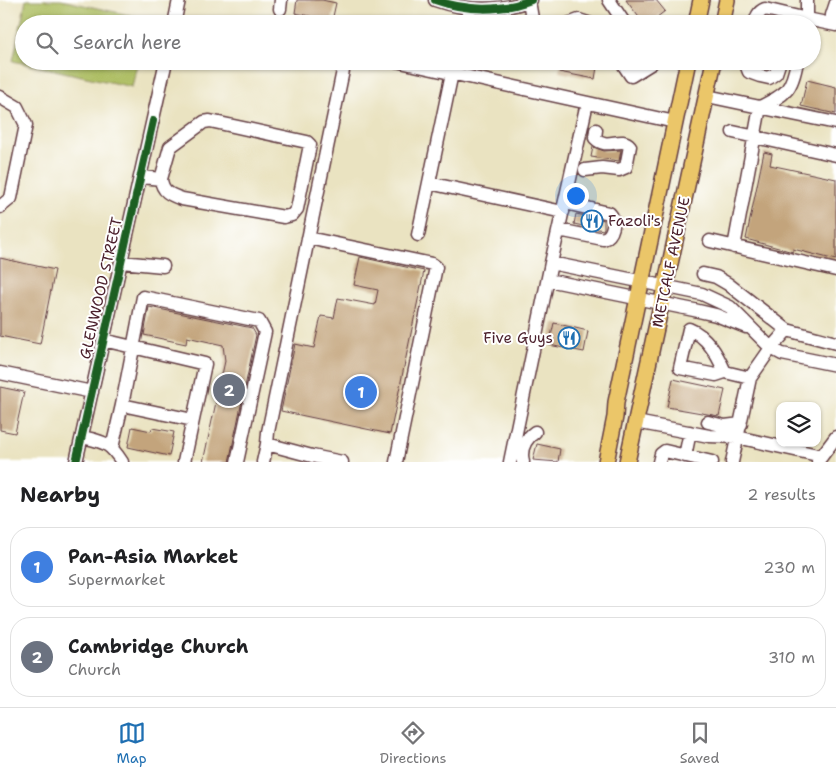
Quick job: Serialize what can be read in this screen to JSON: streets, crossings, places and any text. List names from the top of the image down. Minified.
{"streets":{"main road":["METCALF AVENUE"],"street":["GLENWOOD STREET"]},"places":{"restaurant":["Fazoli's","Five Guys"]},"page":{"search":"Search here","pins":["2","1"],"heading":["Nearby","2 results"],"list":[{"mark":"1","name":"Pan-Asia Market","note":"Supermarket","value":"230 m"},{"mark":"2","name":"Cambridge Church","note":"Church","value":"310 m"}],"nav":["Map","Directions","Saved"]}}
